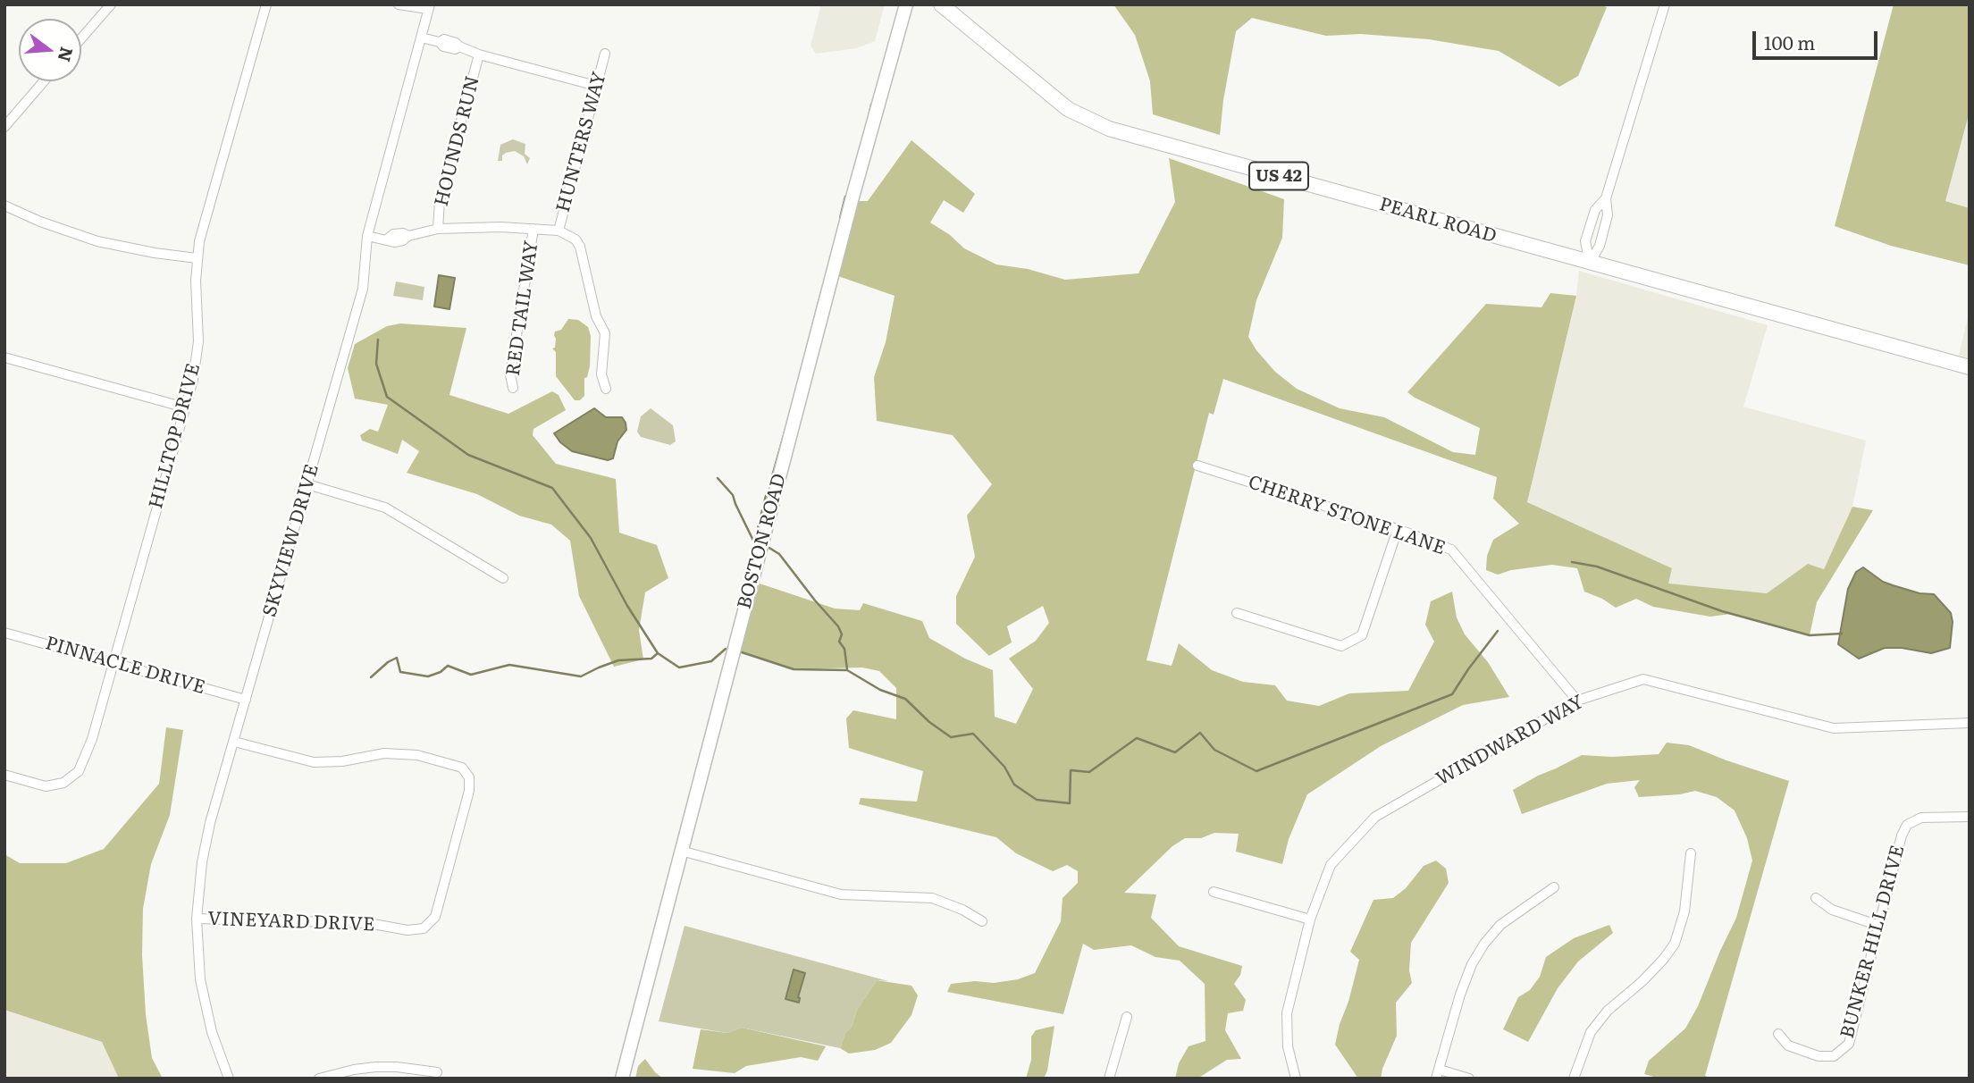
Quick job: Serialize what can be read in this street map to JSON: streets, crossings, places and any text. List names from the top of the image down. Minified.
{"streets":{"main road":["US 42","PEARL ROAD"],"street":["HOUNDS RUN","HUNTERS WAY","RED TAIL WAY","HILLTOP DRIVE","CHERRY STONE LANE","SKYVIEW DRIVE","BOSTON ROAD","PINNACLE DRIVE","WINDWARD WAY","VINEYARD DRIVE","BUNKER HILL DRIVE"]},"crossings":[["HILLTOP DRIVE","PINNACLE DRIVE"],["CHERRY STONE LANE","WINDWARD WAY"],["SKYVIEW DRIVE","PINNACLE DRIVE"],["SKYVIEW DRIVE","VINEYARD DRIVE"]],"scale_bar":"100 m","north":"right"}
